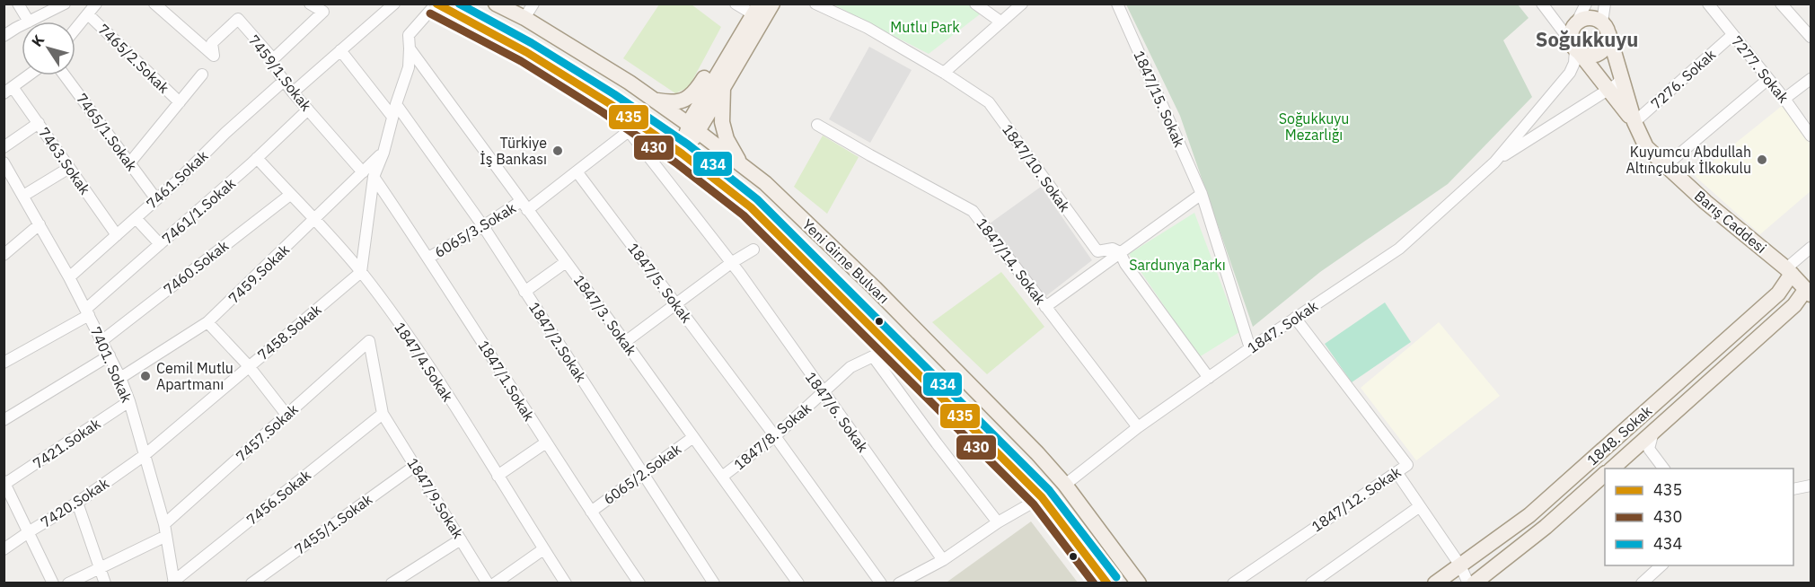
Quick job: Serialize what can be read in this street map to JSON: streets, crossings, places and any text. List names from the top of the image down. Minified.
{"streets":{"main road":["Barış Caddesi","Yeni Girne Bulvarı","1848. Sokak"],"street":["7465/2.Sokak","7277. Sokak","7459/1.Sokak","7276. Sokak","1847/15. Sokak","7465/1.Sokak","7463.Sokak","1847/10. Sokak","7461.Sokak","7461/1.Sokak","6065/3.Sokak","1847/14. Sokak","7460.Sokak","7459.Sokak","1847/5. Sokak","1847/3. Sokak","1847. Sokak","7458.Sokak","1847/2.Sokak","1847/4.Sokak","7401. Sokak","1847/1.Sokak","1847/6. Sokak","7457.Sokak","1847/8. Sokak","7421.Sokak","6065/2.Sokak","7456.Sokak","1847/9.Sokak","1847/12. Sokak","7420.Sokak","7455/1.Sokak"]},"crossings":[["7277. Sokak","7276. Sokak"],["7459/1.Sokak","7461.Sokak"],["7459/1.Sokak","7461/1.Sokak"],["7459/1.Sokak","7459.Sokak"],["7459/1.Sokak","1847/1.Sokak"],["7276. Sokak","Barış Caddesi"],["1847/15. Sokak","1847. Sokak"],["7465/1.Sokak","7461.Sokak"],["7463.Sokak","7461.Sokak"],["7461.Sokak","7401. Sokak"],["7461/1.Sokak","1847/4.Sokak"],["7461/1.Sokak","7401. Sokak"],["Barış Caddesi","1848. Sokak"],["6065/3.Sokak","1847/5. Sokak"],["6065/3.Sokak","1847/3. Sokak"],["6065/3.Sokak","1847/2.Sokak"],["6065/3.Sokak","1847/1.Sokak"],["Yeni Girne Bulvarı","7459.Sokak"],["Yeni Girne Bulvarı","1847. Sokak"],["1847/14. Sokak","1847. Sokak"],["7460.Sokak","1847/4.Sokak"],["7460.Sokak","7401. Sokak"],["7459.Sokak","1847/3. Sokak"],["7459.Sokak","1847/2.Sokak"],["7459.Sokak","1847/4.Sokak"],["7459.Sokak","7401. Sokak"],["7459.Sokak","1847/1.Sokak"],["1847/5. Sokak","1847/8. Sokak"],["1847/3. Sokak","1847/8. Sokak"],["1847/3. Sokak","6065/2.Sokak"],["1847. Sokak","1847/12. Sokak"],["7458.Sokak","1847/4.Sokak"],["7458.Sokak","7401. Sokak"],["7458.Sokak","7420.Sokak"],["1847/2.Sokak","6065/2.Sokak"],["7401. Sokak","7457.Sokak"],["7401. Sokak","7421.Sokak"],["7401. Sokak","7456.Sokak"],["7401. Sokak","7420.Sokak"],["1847/1.Sokak","6065/2.Sokak"],["1847/6. Sokak","1847/8. Sokak"],["7457.Sokak","7456.Sokak"],["7457.Sokak","1847/9.Sokak"],["7456.Sokak","1847/9.Sokak"],["1847/9.Sokak","7455/1.Sokak"]],"districts":["Soğukkuyu"],"parks":["Mutlu Park","Soğukkuyu Mezarlığı","Sardunya Parkı"],"places":["Türkiye İş Bankası","Kuyumcu Abdullah Altınçubuk İlkokulu","Cemil Mutlu Apartmanı"],"lines":["transit line 435","transit line 434","transit line 430"],"legend":["435","430","434"],"north":"top left"}
